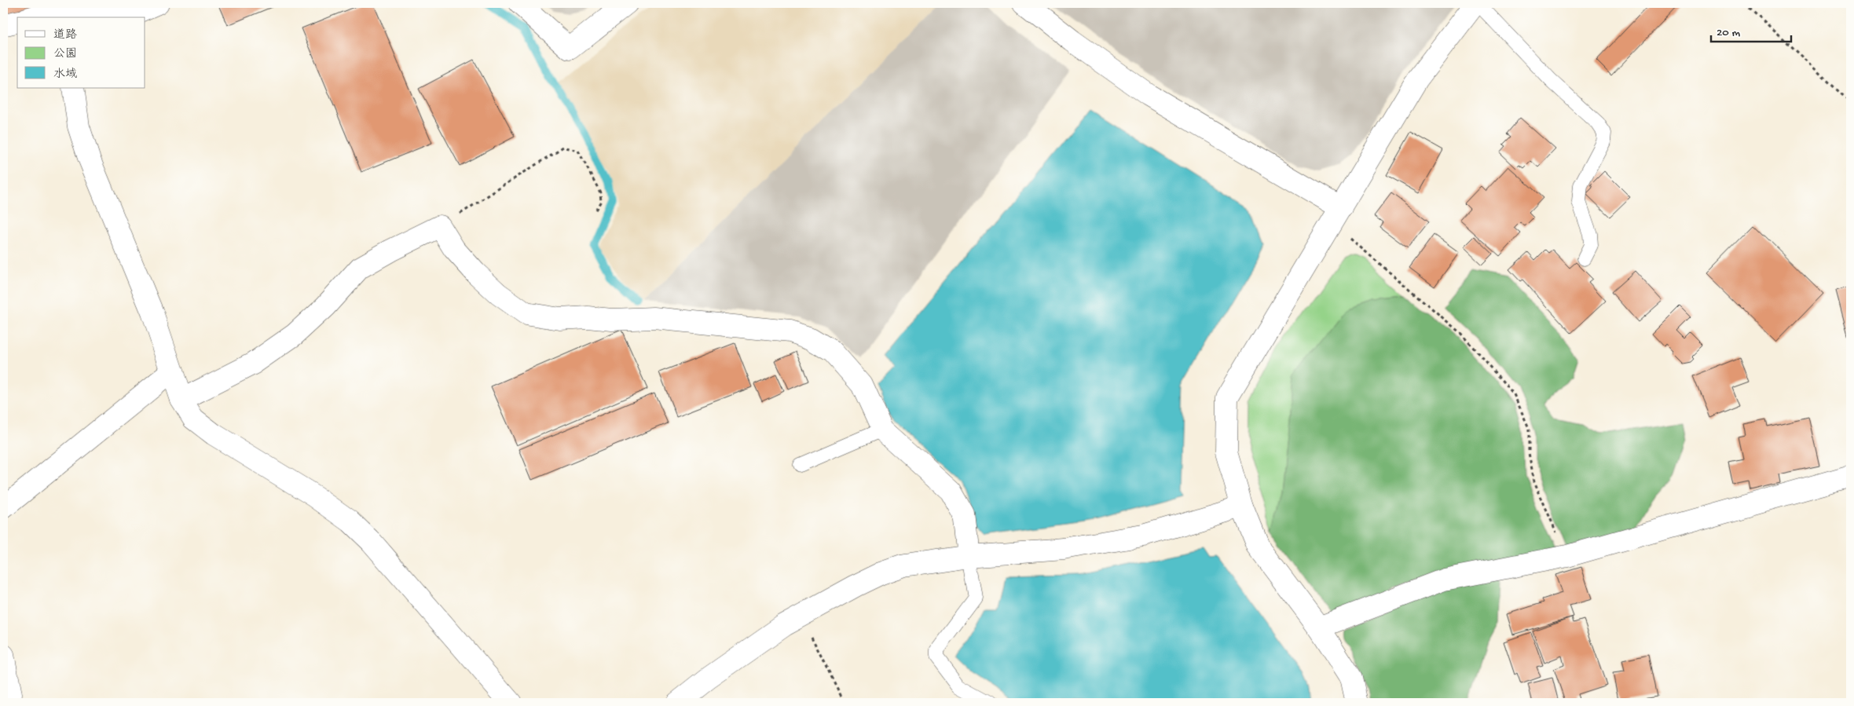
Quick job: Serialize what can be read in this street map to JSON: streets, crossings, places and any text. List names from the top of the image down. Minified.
{"legend":["道路","公園","水域"],"scale_bar":"20 m"}
